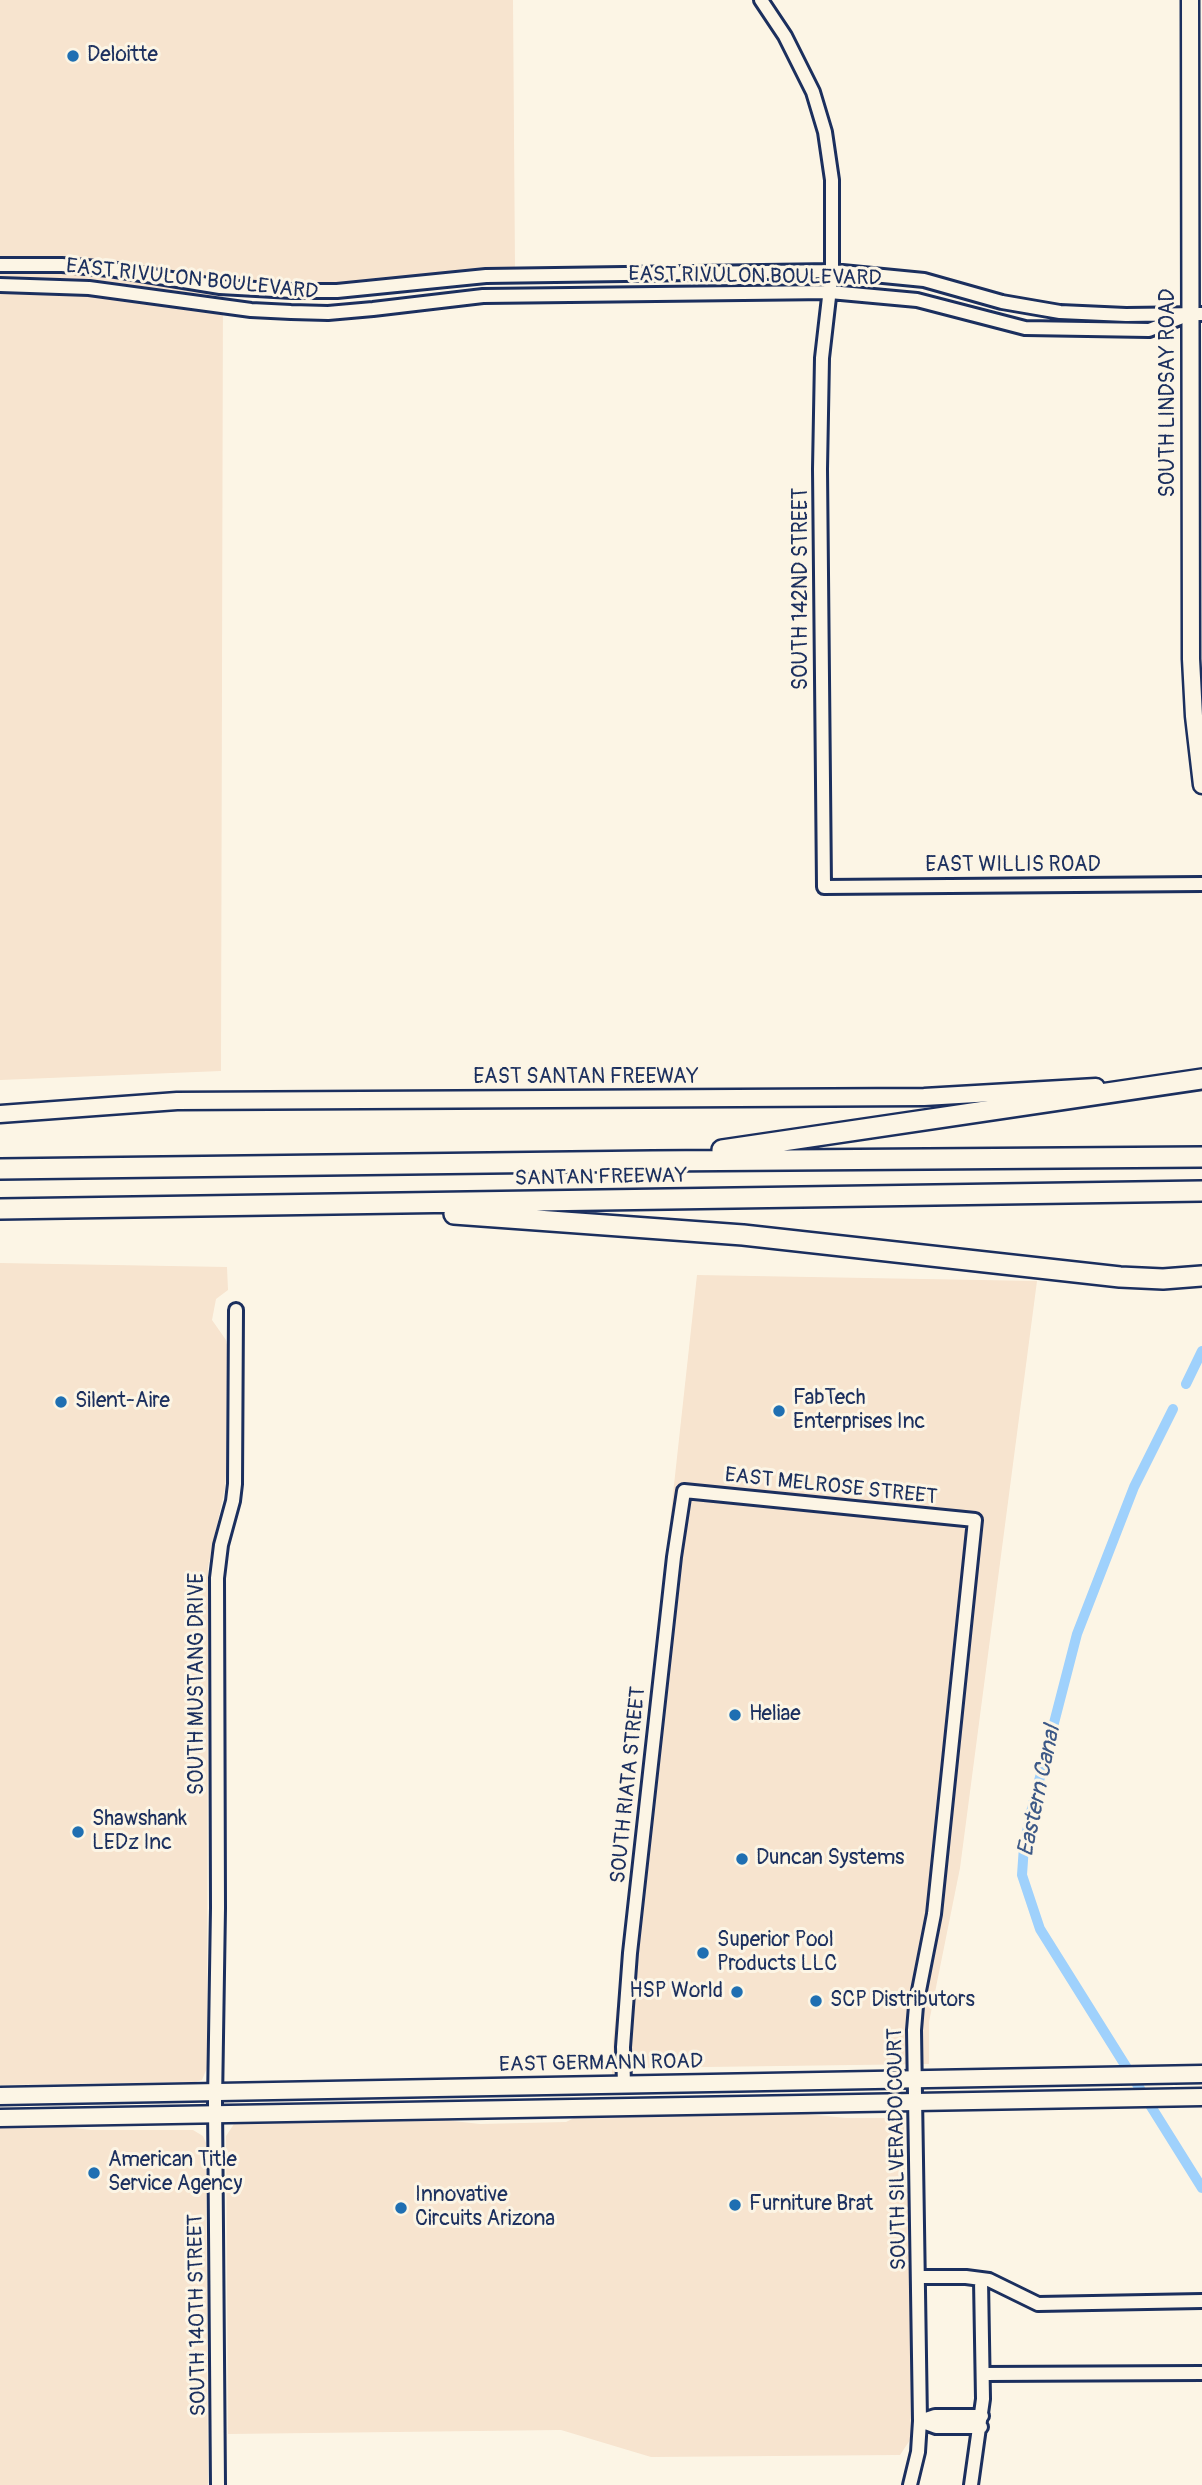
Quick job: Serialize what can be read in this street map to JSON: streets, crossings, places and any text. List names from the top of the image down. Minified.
{"streets":{"highway":["SANTAN FREEWAY"],"main road":["SOUTH LINDSAY ROAD","EAST SANTAN FREEWAY","EAST GERMANN ROAD"],"street":["EAST RIVULON BOULEVARD","SOUTH 142ND STREET","EAST WILLIS ROAD","EAST MELROSE STREET","SOUTH MUSTANG DRIVE","SOUTH RIATA STREET","SOUTH SILVERADO COURT","SOUTH 140TH STREET"]},"crossings":[["EAST RIVULON BOULEVARD","SOUTH LINDSAY ROAD"],["EAST RIVULON BOULEVARD","SOUTH 142ND STREET"],["SOUTH 142ND STREET","EAST WILLIS ROAD"],["EAST MELROSE STREET","SOUTH RIATA STREET"],["EAST MELROSE STREET","SOUTH SILVERADO COURT"],["SOUTH MUSTANG DRIVE","EAST GERMANN ROAD"],["SOUTH MUSTANG DRIVE","SOUTH 140TH STREET"],["SOUTH RIATA STREET","EAST GERMANN ROAD"],["EAST GERMANN ROAD","SOUTH SILVERADO COURT"],["EAST GERMANN ROAD","SOUTH 140TH STREET"]],"water":["Eastern Canal"],"places":["Deloitte","Silent-Aire","FabTech Enterprises Inc","Heliae","Shawshank LEDz Inc","Duncan Systems","Superior Pool Products LLC","HSP World","SCP Distributors","American Title Service Agency","Furniture Brat","Innovative Circuits Arizona"]}
